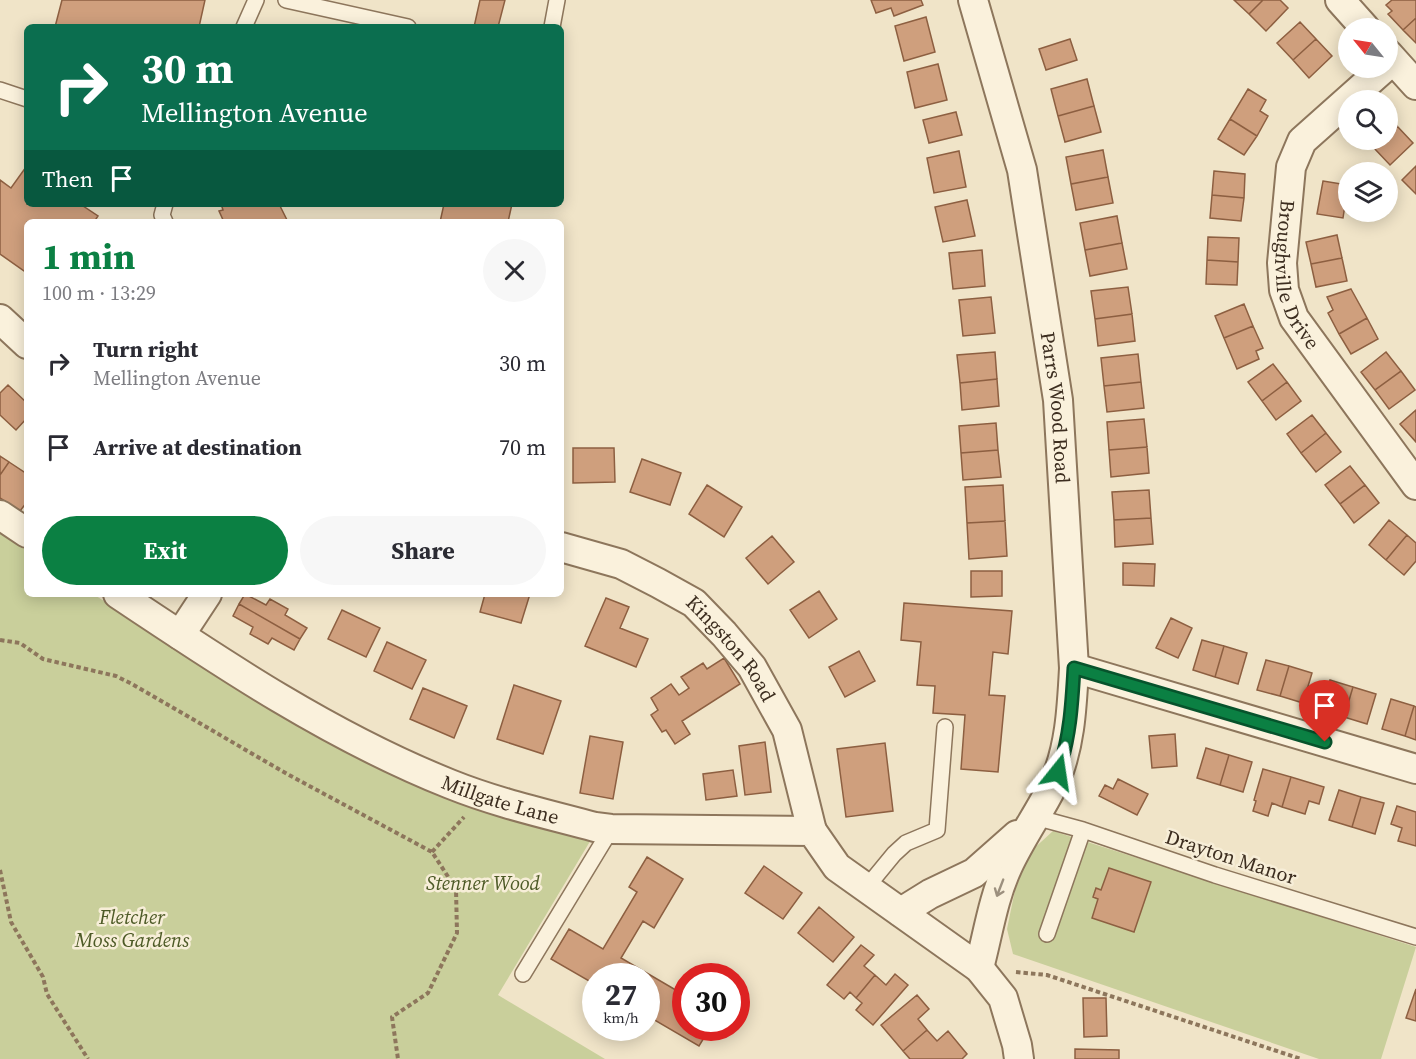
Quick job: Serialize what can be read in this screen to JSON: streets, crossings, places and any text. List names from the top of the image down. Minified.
{"streets":{"street":["Broughville Drive","Parrs Wood Road","Kingston Road","Millgate Lane"],"lane":["Drayton Manor"]},"crossings":[["Parrs Wood Road","Drayton Manor"],["Kingston Road","Millgate Lane"]],"parks":["Stenner Wood","Fletcher Moss Gardens"],"north":"top left","page":{"turn":["30 m","Mellington Avenue"],"then":"Then","heading":["1 min","100 m · 13:29"],"list":[{"name":"Turn right","note":"Mellington Avenue","value":"30 m"},{"name":"Arrive at destination","value":"70 m"}],"buttons":["Exit","Share"],"speed":"27 km/h","limit":"30"}}
